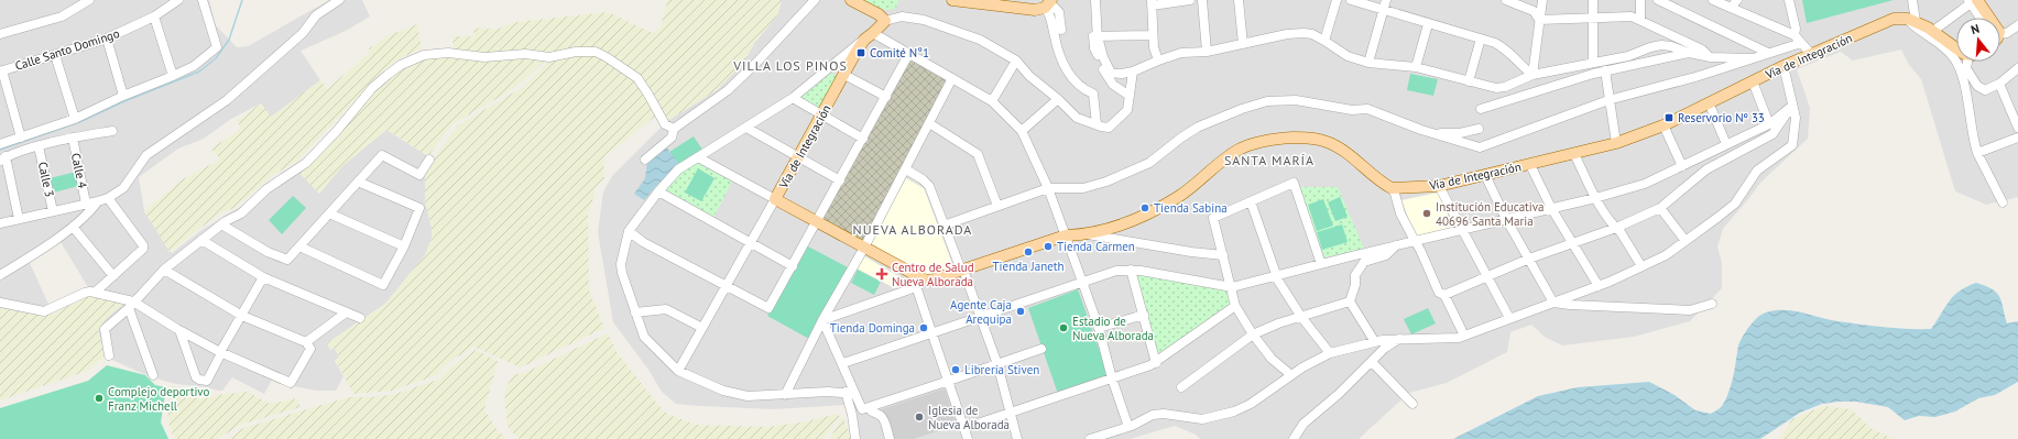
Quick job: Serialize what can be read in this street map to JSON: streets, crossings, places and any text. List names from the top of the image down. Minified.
{"streets":{"main road":["Vía de Integración"],"street":["Calle Santo Domingo","Calle 4","Calle 3"]},"districts":["VILLA LOS PINOS","SANTA MARÍA","NUEVA ALBORADA"],"places":{"transit":["Comité N°1","Reservorio Nº 33"],"other":["Tienda Sabina","Institución Educativa 40696 Santa Maria","Tienda Carmen","Tienda Janeth","Agente Caja Arequipa","Tienda Dominga","Estadio de Nueva Alborada","Librería Stiven","Complejo deportivo Franz Michell","Iglesia de Nueva Alborada"],"health":["Centro de Salud Nueva Alborada"]},"north":"top"}
